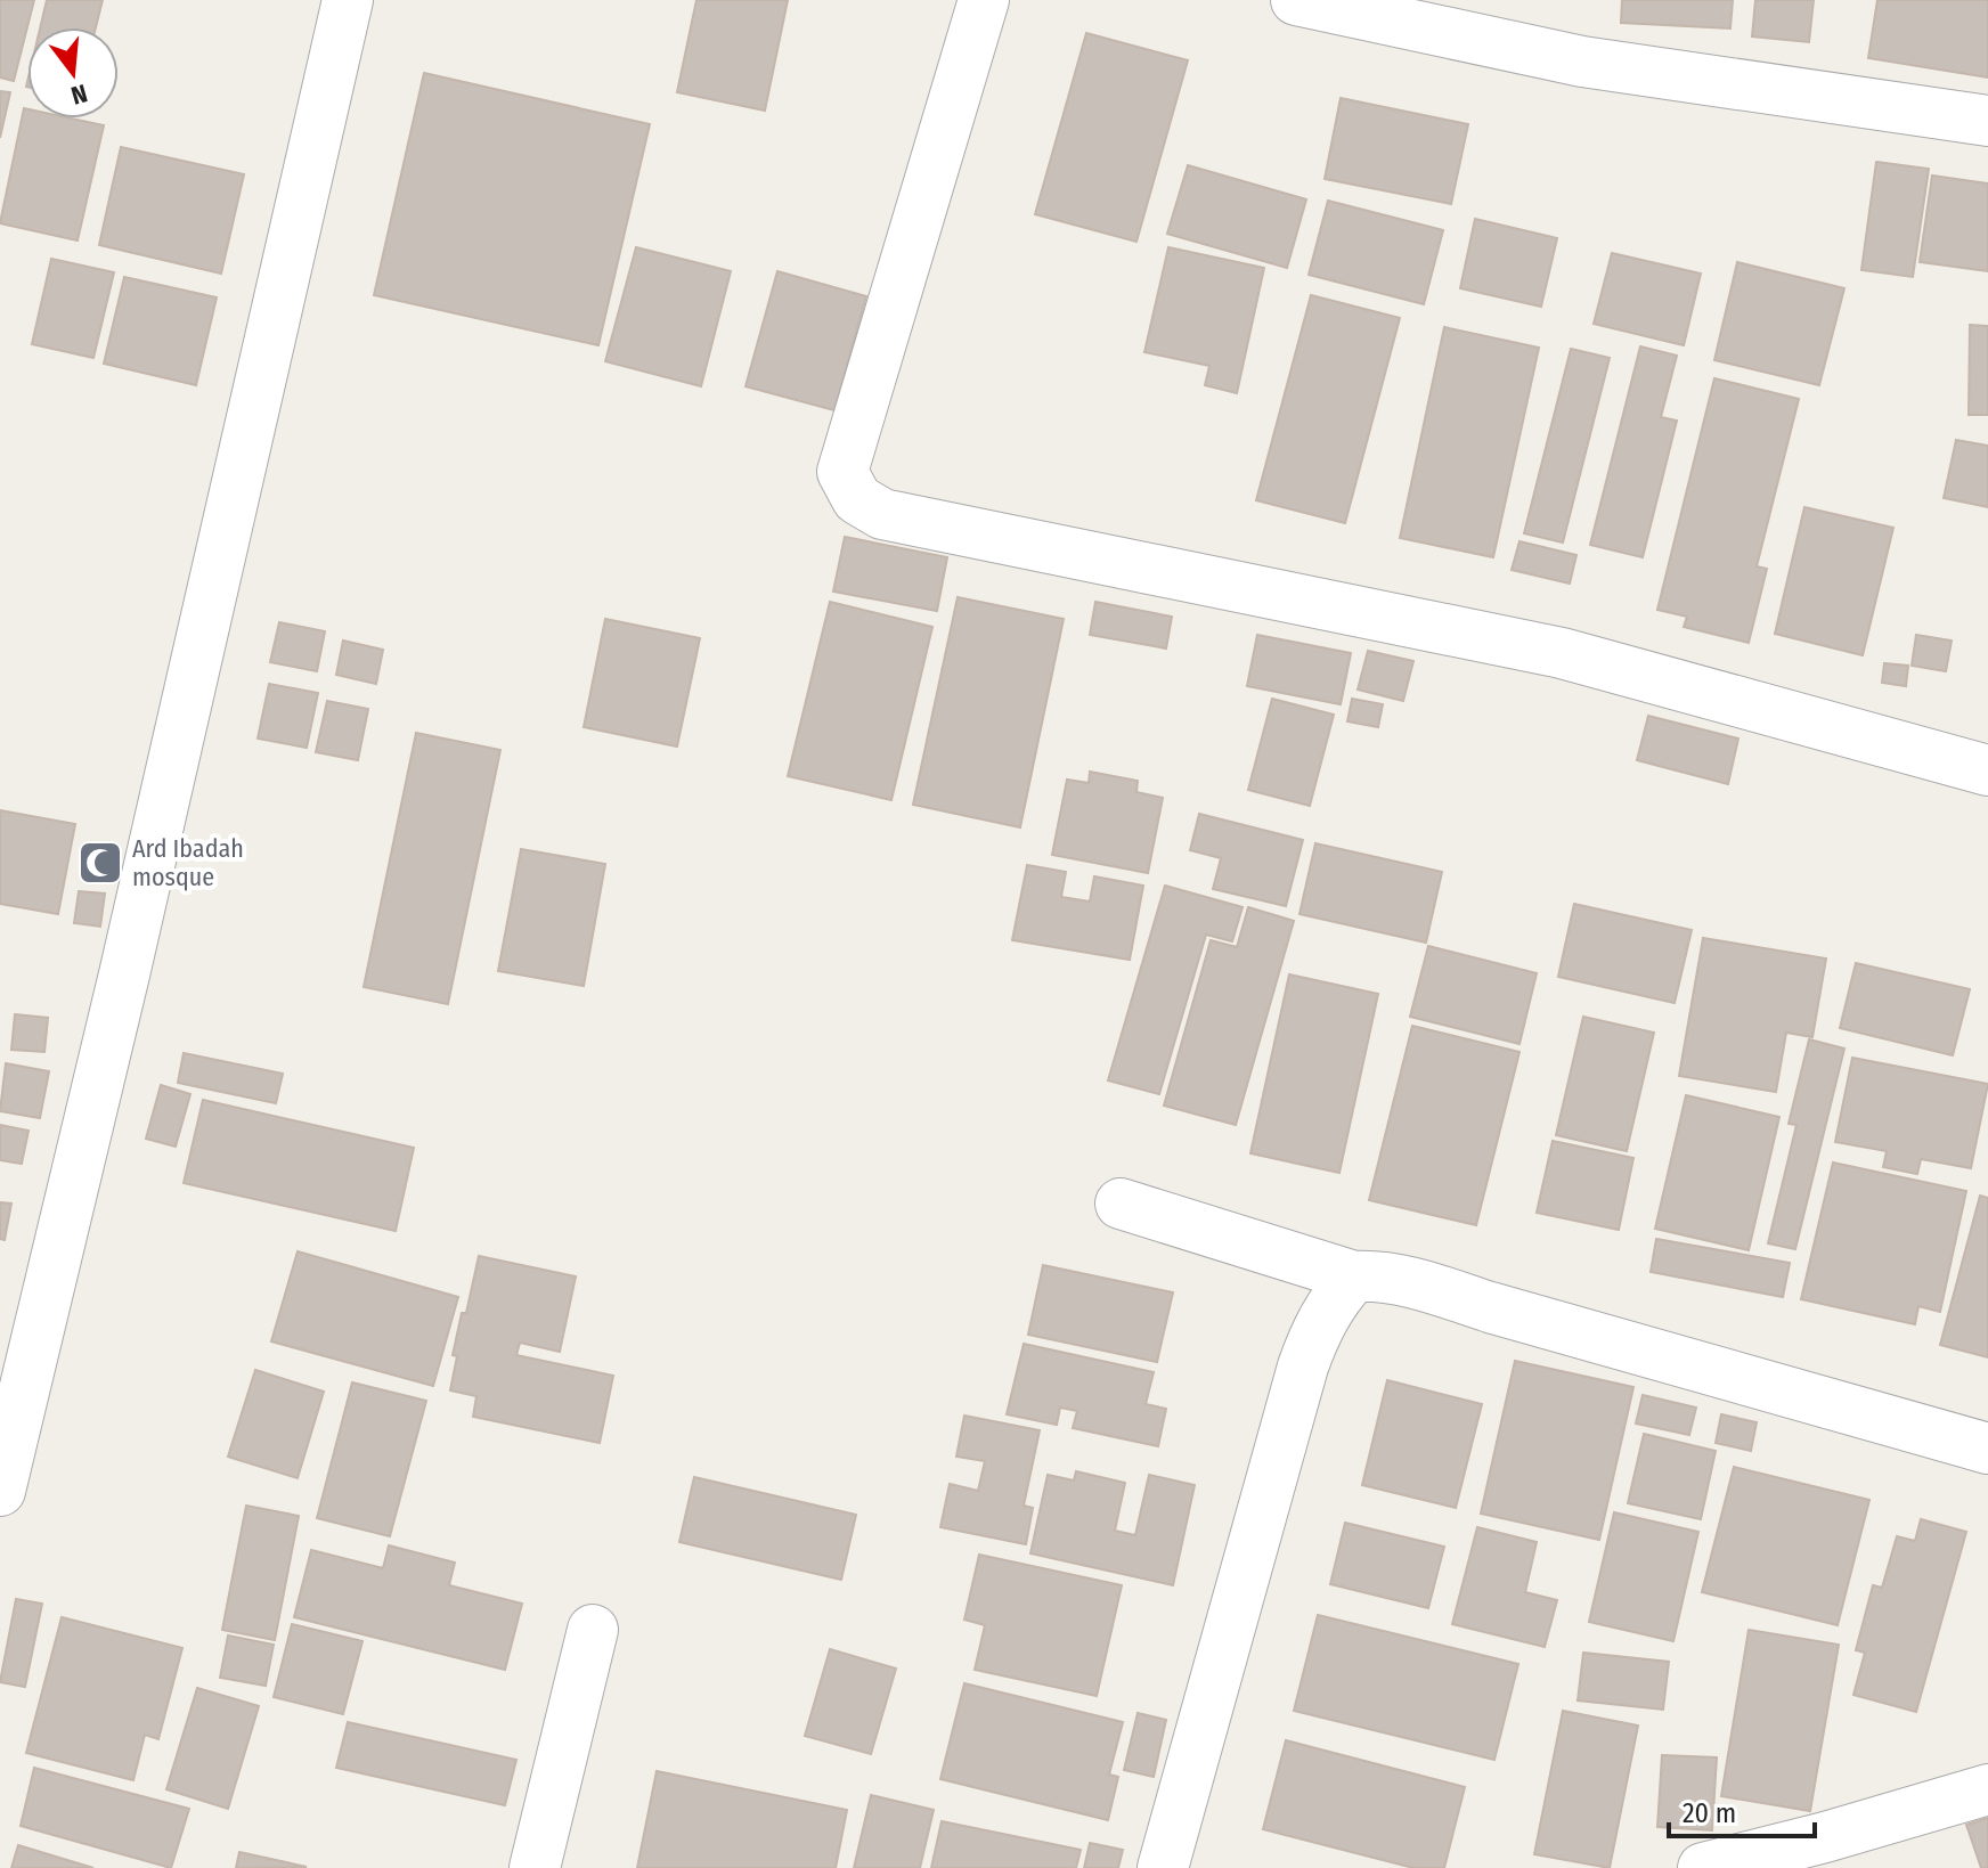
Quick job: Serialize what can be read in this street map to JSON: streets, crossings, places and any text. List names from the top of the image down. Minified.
{"places":{"mosque":["Ard Ibadah mosque"]},"scale_bar":"20 m","north":"bottom"}
